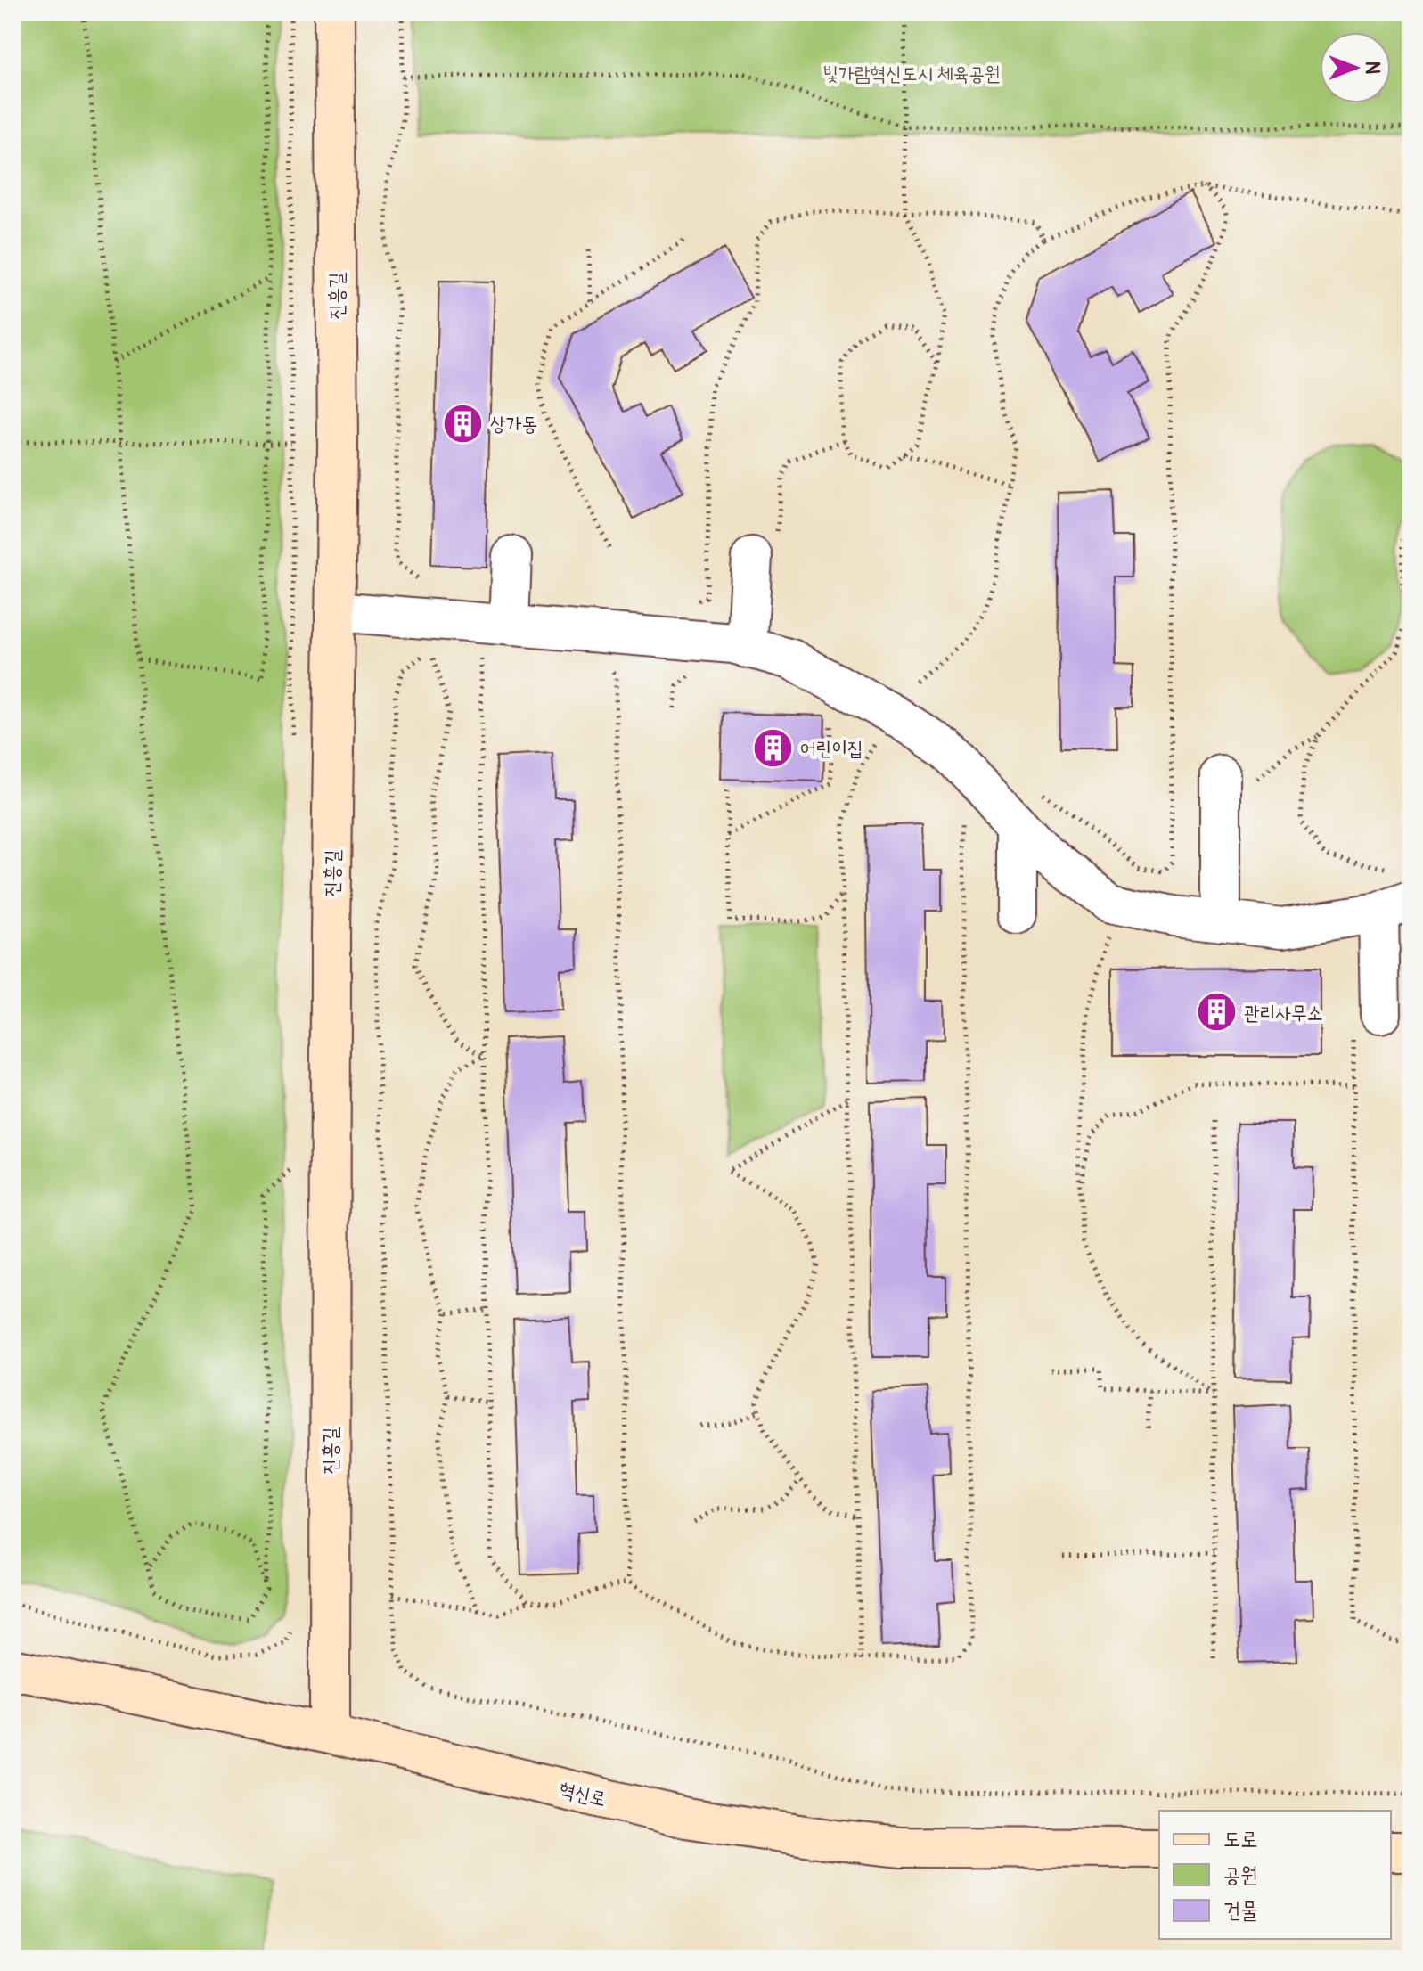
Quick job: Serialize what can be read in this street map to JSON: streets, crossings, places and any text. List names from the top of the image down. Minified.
{"streets":{"street":["진흥길","혁신로"]},"crossings":[["진흥길","혁신로"]],"parks":["빛가람혁신도시 체육공원"],"places":{"building":["상가동","어린이집","관리사무소"]},"legend":["도로","공원","건물"],"north":"right"}
